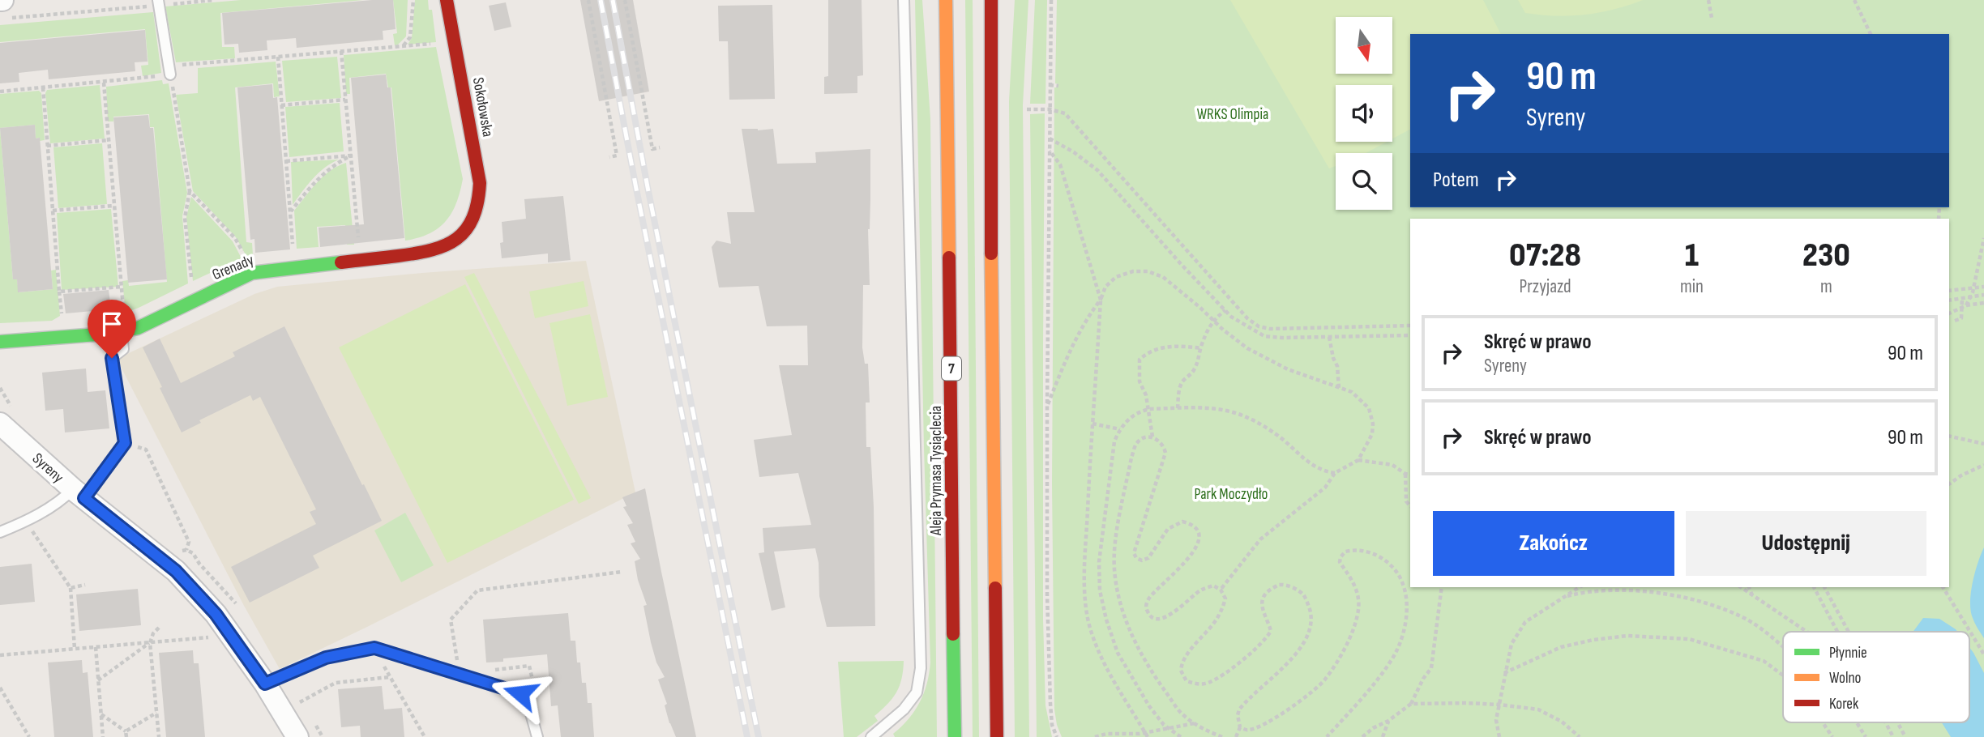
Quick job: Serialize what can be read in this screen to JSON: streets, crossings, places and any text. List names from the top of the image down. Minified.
{"streets":{"main road":["Sokołowska","Grenady","7","Aleja Prymasa Tysiąclecia"],"street":["Syreny"]},"crossings":[["Sokołowska","Grenady"]],"parks":["WRKS Olimpia","Park Moczydło"],"legend":["Płynnie","Wolno","Korek"],"north":"bottom","page":{"turn":["90 m","Syreny"],"then":"Potem","eta":["07:28","Przyjazd","1","min","230","m"],"list":[{"name":"Skręć w prawo","note":"Syreny","value":"90 m"},{"name":"Skręć w prawo","value":"90 m"}],"buttons":["Zakończ","Udostępnij"]}}
